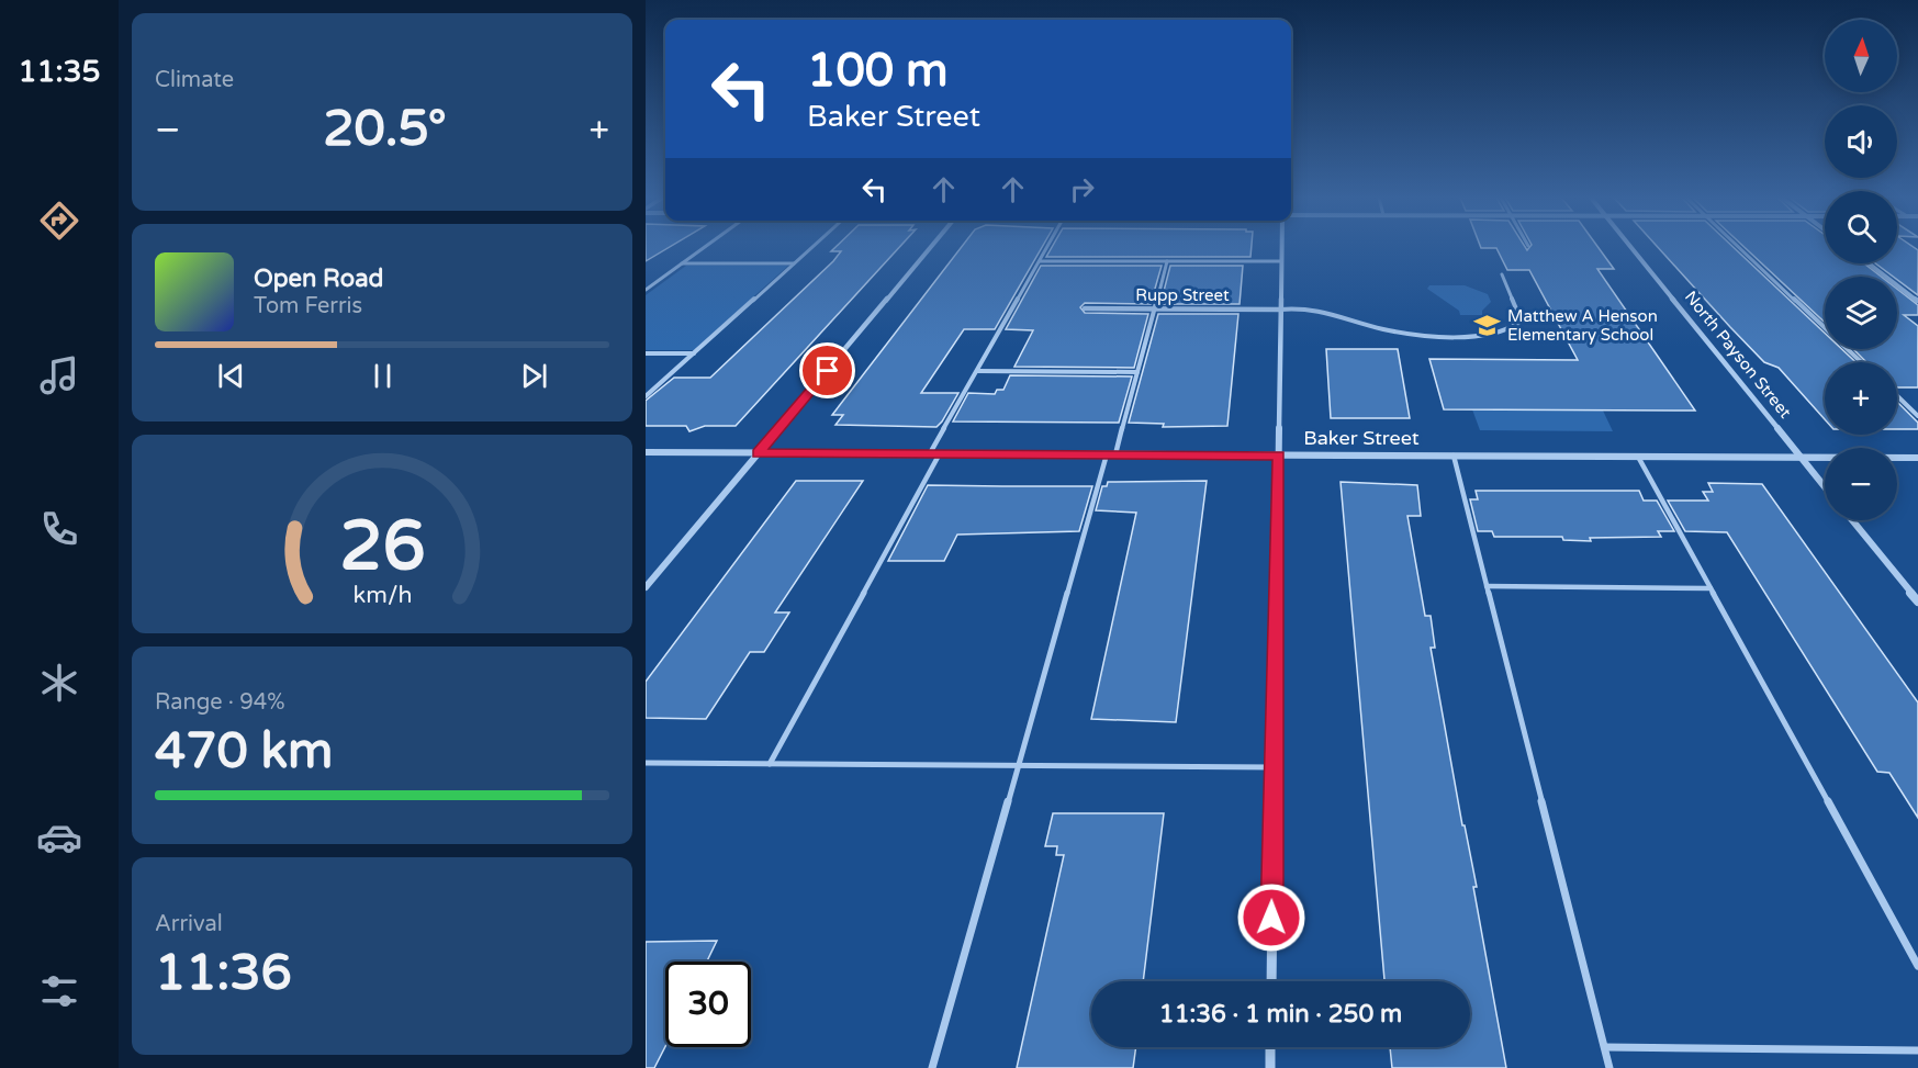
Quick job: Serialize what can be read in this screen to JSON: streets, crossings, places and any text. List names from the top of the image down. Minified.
{"streets":{"street":["Rupp Street","North Payson Street","Baker Street"]},"crossings":[["North Payson Street","Baker Street"]],"places":{"school or university":["Matthew A Henson Elementary School"]},"north":"top","page":{"tabs":"11:35","tile":["Climate",["Range · 94%","470 km"],["Arrival","11:36"]],"map_buttons":["+","−"],"turn":["100 m","Baker Street"],"heat":["−","20.5°","+"],"song":["Open Road","Tom Ferris"],"limit":"30","trip":"11:36 · 1 min · 250 m","gauge":["26","km/h"]}}
